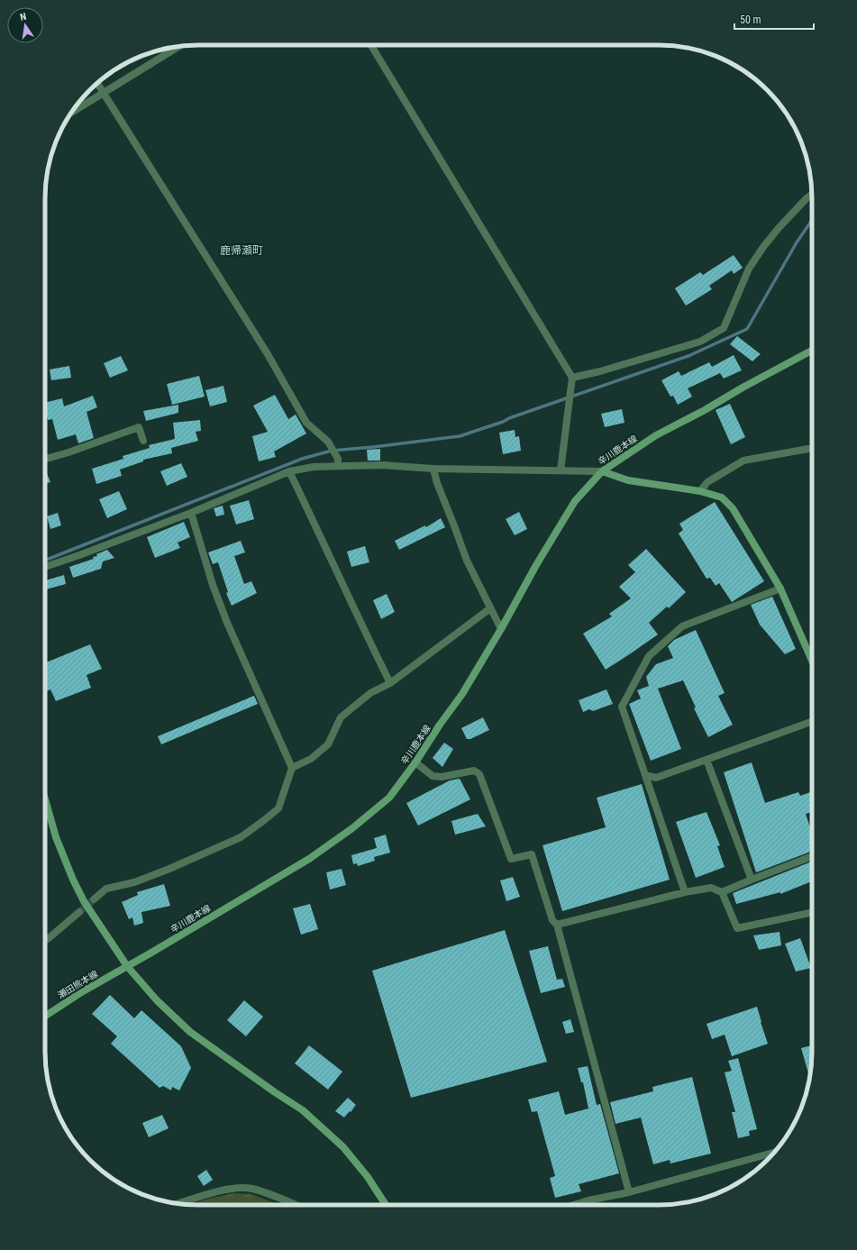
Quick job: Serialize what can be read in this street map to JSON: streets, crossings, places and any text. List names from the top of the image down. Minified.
{"streets":{"main road":["辛川鹿本線","瀬田熊本線"]},"crossings":[["辛川鹿本線","瀬田熊本線"]],"districts":["鹿帰瀬町"],"scale_bar":"50 m","north":"top"}
